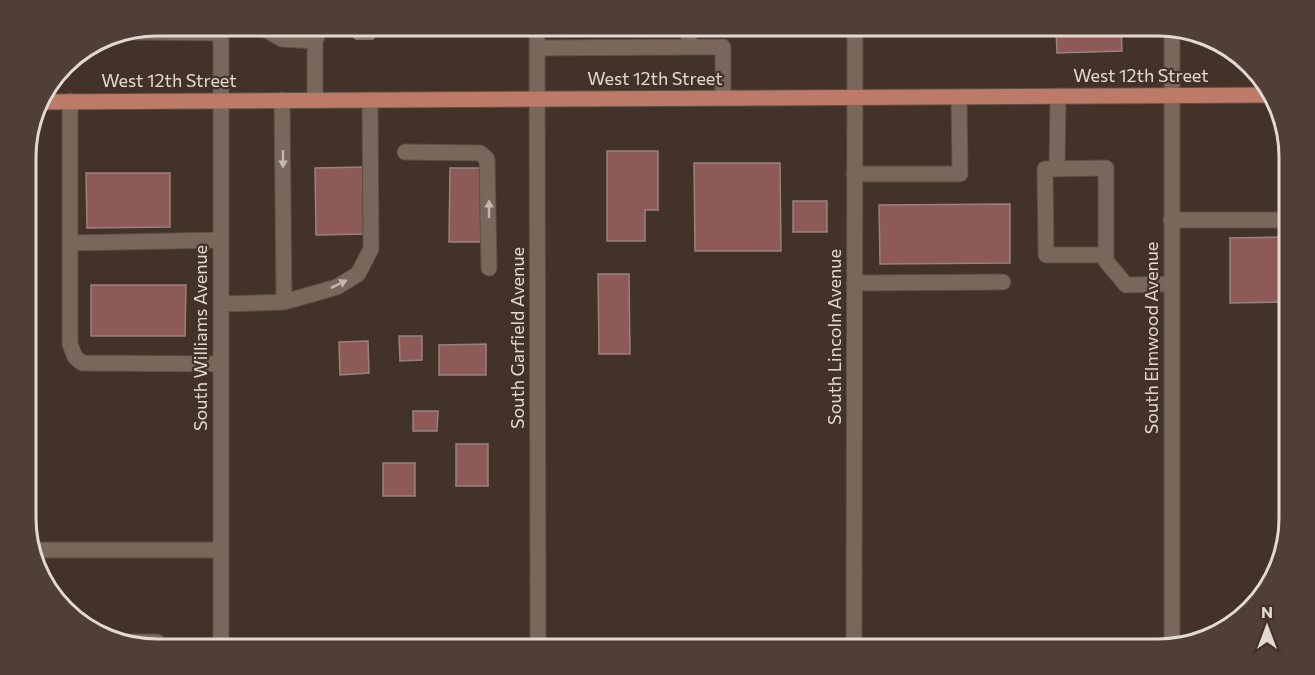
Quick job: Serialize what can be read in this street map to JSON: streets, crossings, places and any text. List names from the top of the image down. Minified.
{"streets":{"main road":["West 12th Street"],"street":["South Lincoln Avenue","South Williams Avenue","South Garfield Avenue","South Elmwood Avenue"]},"crossings":[["West 12th Street","South Lincoln Avenue"],["West 12th Street","South Williams Avenue"],["West 12th Street","South Garfield Avenue"],["West 12th Street","South Elmwood Avenue"]],"north":"top"}
